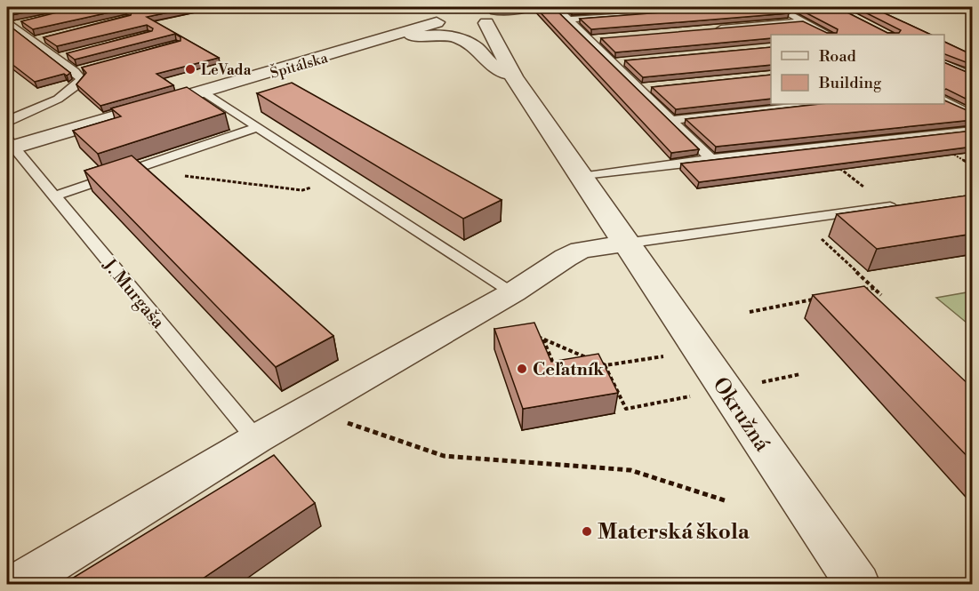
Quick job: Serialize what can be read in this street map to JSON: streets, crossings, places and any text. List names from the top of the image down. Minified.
{"streets":{"street":["Špitálska","Okružná"],"lane":["J. Murgaša"]},"crossings":[["Špitálska","J. Murgaša"]],"places":["LeVada","Ceľatník","Materská škola"],"legend":["Road","Building"]}
